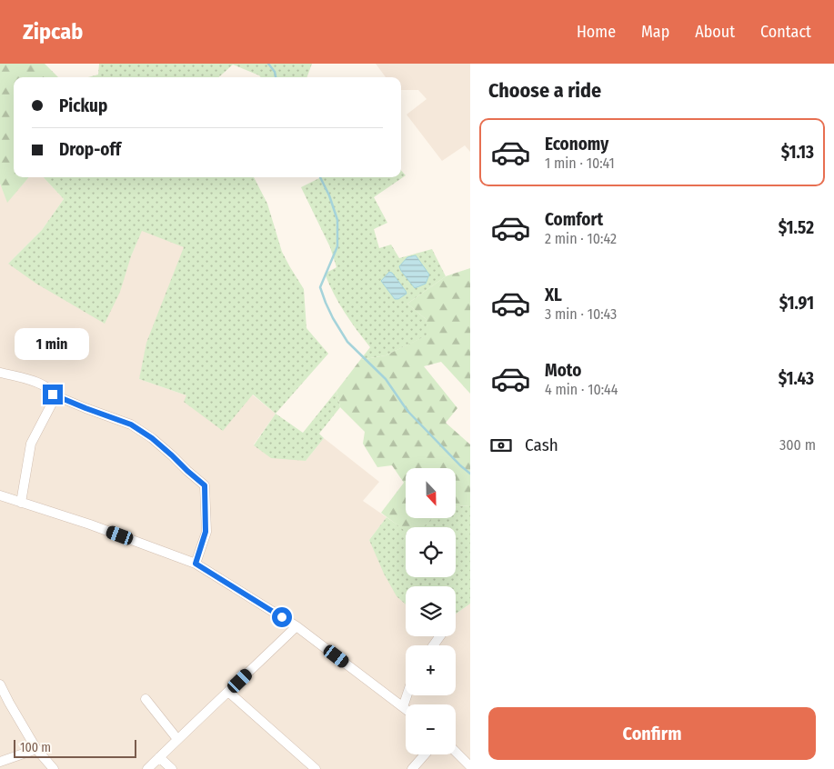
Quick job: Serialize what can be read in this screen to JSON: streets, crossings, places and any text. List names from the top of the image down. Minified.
{"scale_bar":"100 m","north":"bottom","page":{"header":"Zipcab","nav":["Home","Map","About","Contact"],"heading":"Choose a ride","banner":["Pickup","Drop-off"],"list":[{"name":"Economy","note":"1 min · 10:41","value":"$1.13"},{"name":"Comfort","note":"2 min · 10:42","value":"$1.52"},{"name":"XL","note":"3 min · 10:43","value":"$1.91"},{"name":"Moto","note":"4 min · 10:44","value":"$1.43"}],"bubble":"1 min","pay":["Cash","300 m"],"map_buttons":["+","−"],"buttons":"Confirm","scale":"100 m"}}
